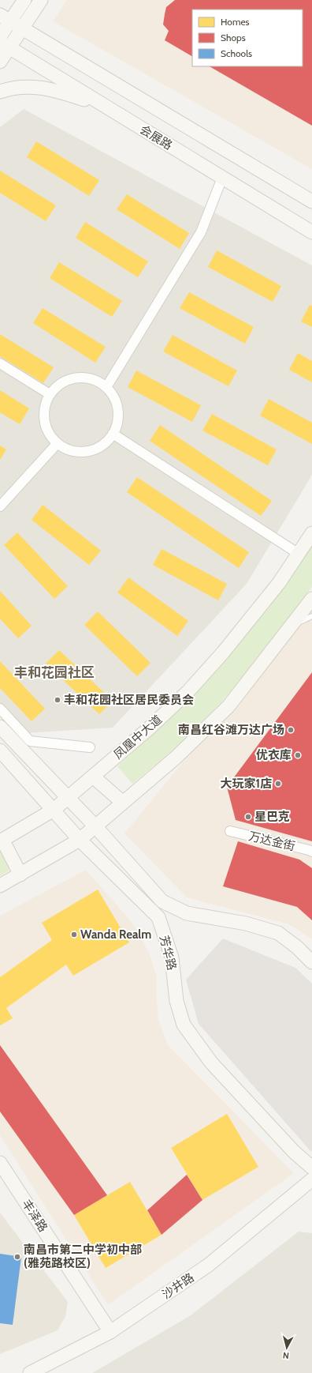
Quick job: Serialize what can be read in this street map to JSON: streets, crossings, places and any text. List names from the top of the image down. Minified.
{"streets":{"main road":["会展路","凤凰中大道","芳华路","丰泽路","沙井路"],"street":["万达金街"]},"crossings":[["凤凰中大道","芳华路"],["丰泽路","沙井路"]],"districts":["丰和花园社区"],"places":["丰和花园社区居民委员会","南昌红谷滩万达广场","优衣库","大玩家1店","星巴克","Wanda Realm","南昌市第二中学初中部 (雅苑路校区)"],"legend":["Homes","Shops","Schools"],"north":"bottom"}
